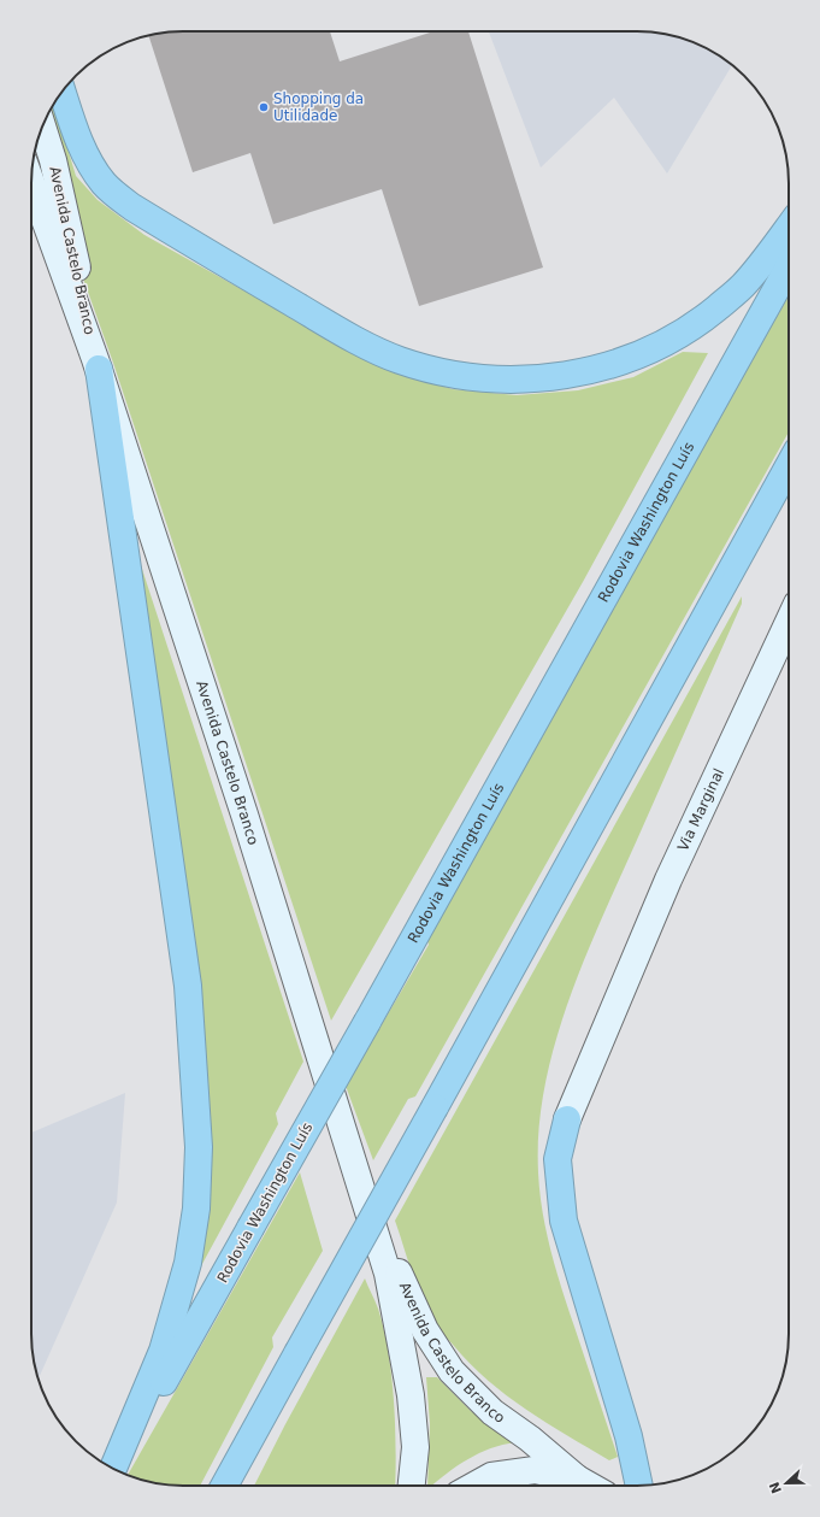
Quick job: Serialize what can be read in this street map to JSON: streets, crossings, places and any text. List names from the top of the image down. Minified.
{"streets":{"highway":["Rodovia Washington Luís"],"main road":["Avenida Castelo Branco","Via Marginal"]},"places":["Shopping da Utilidade"],"north":"left"}
